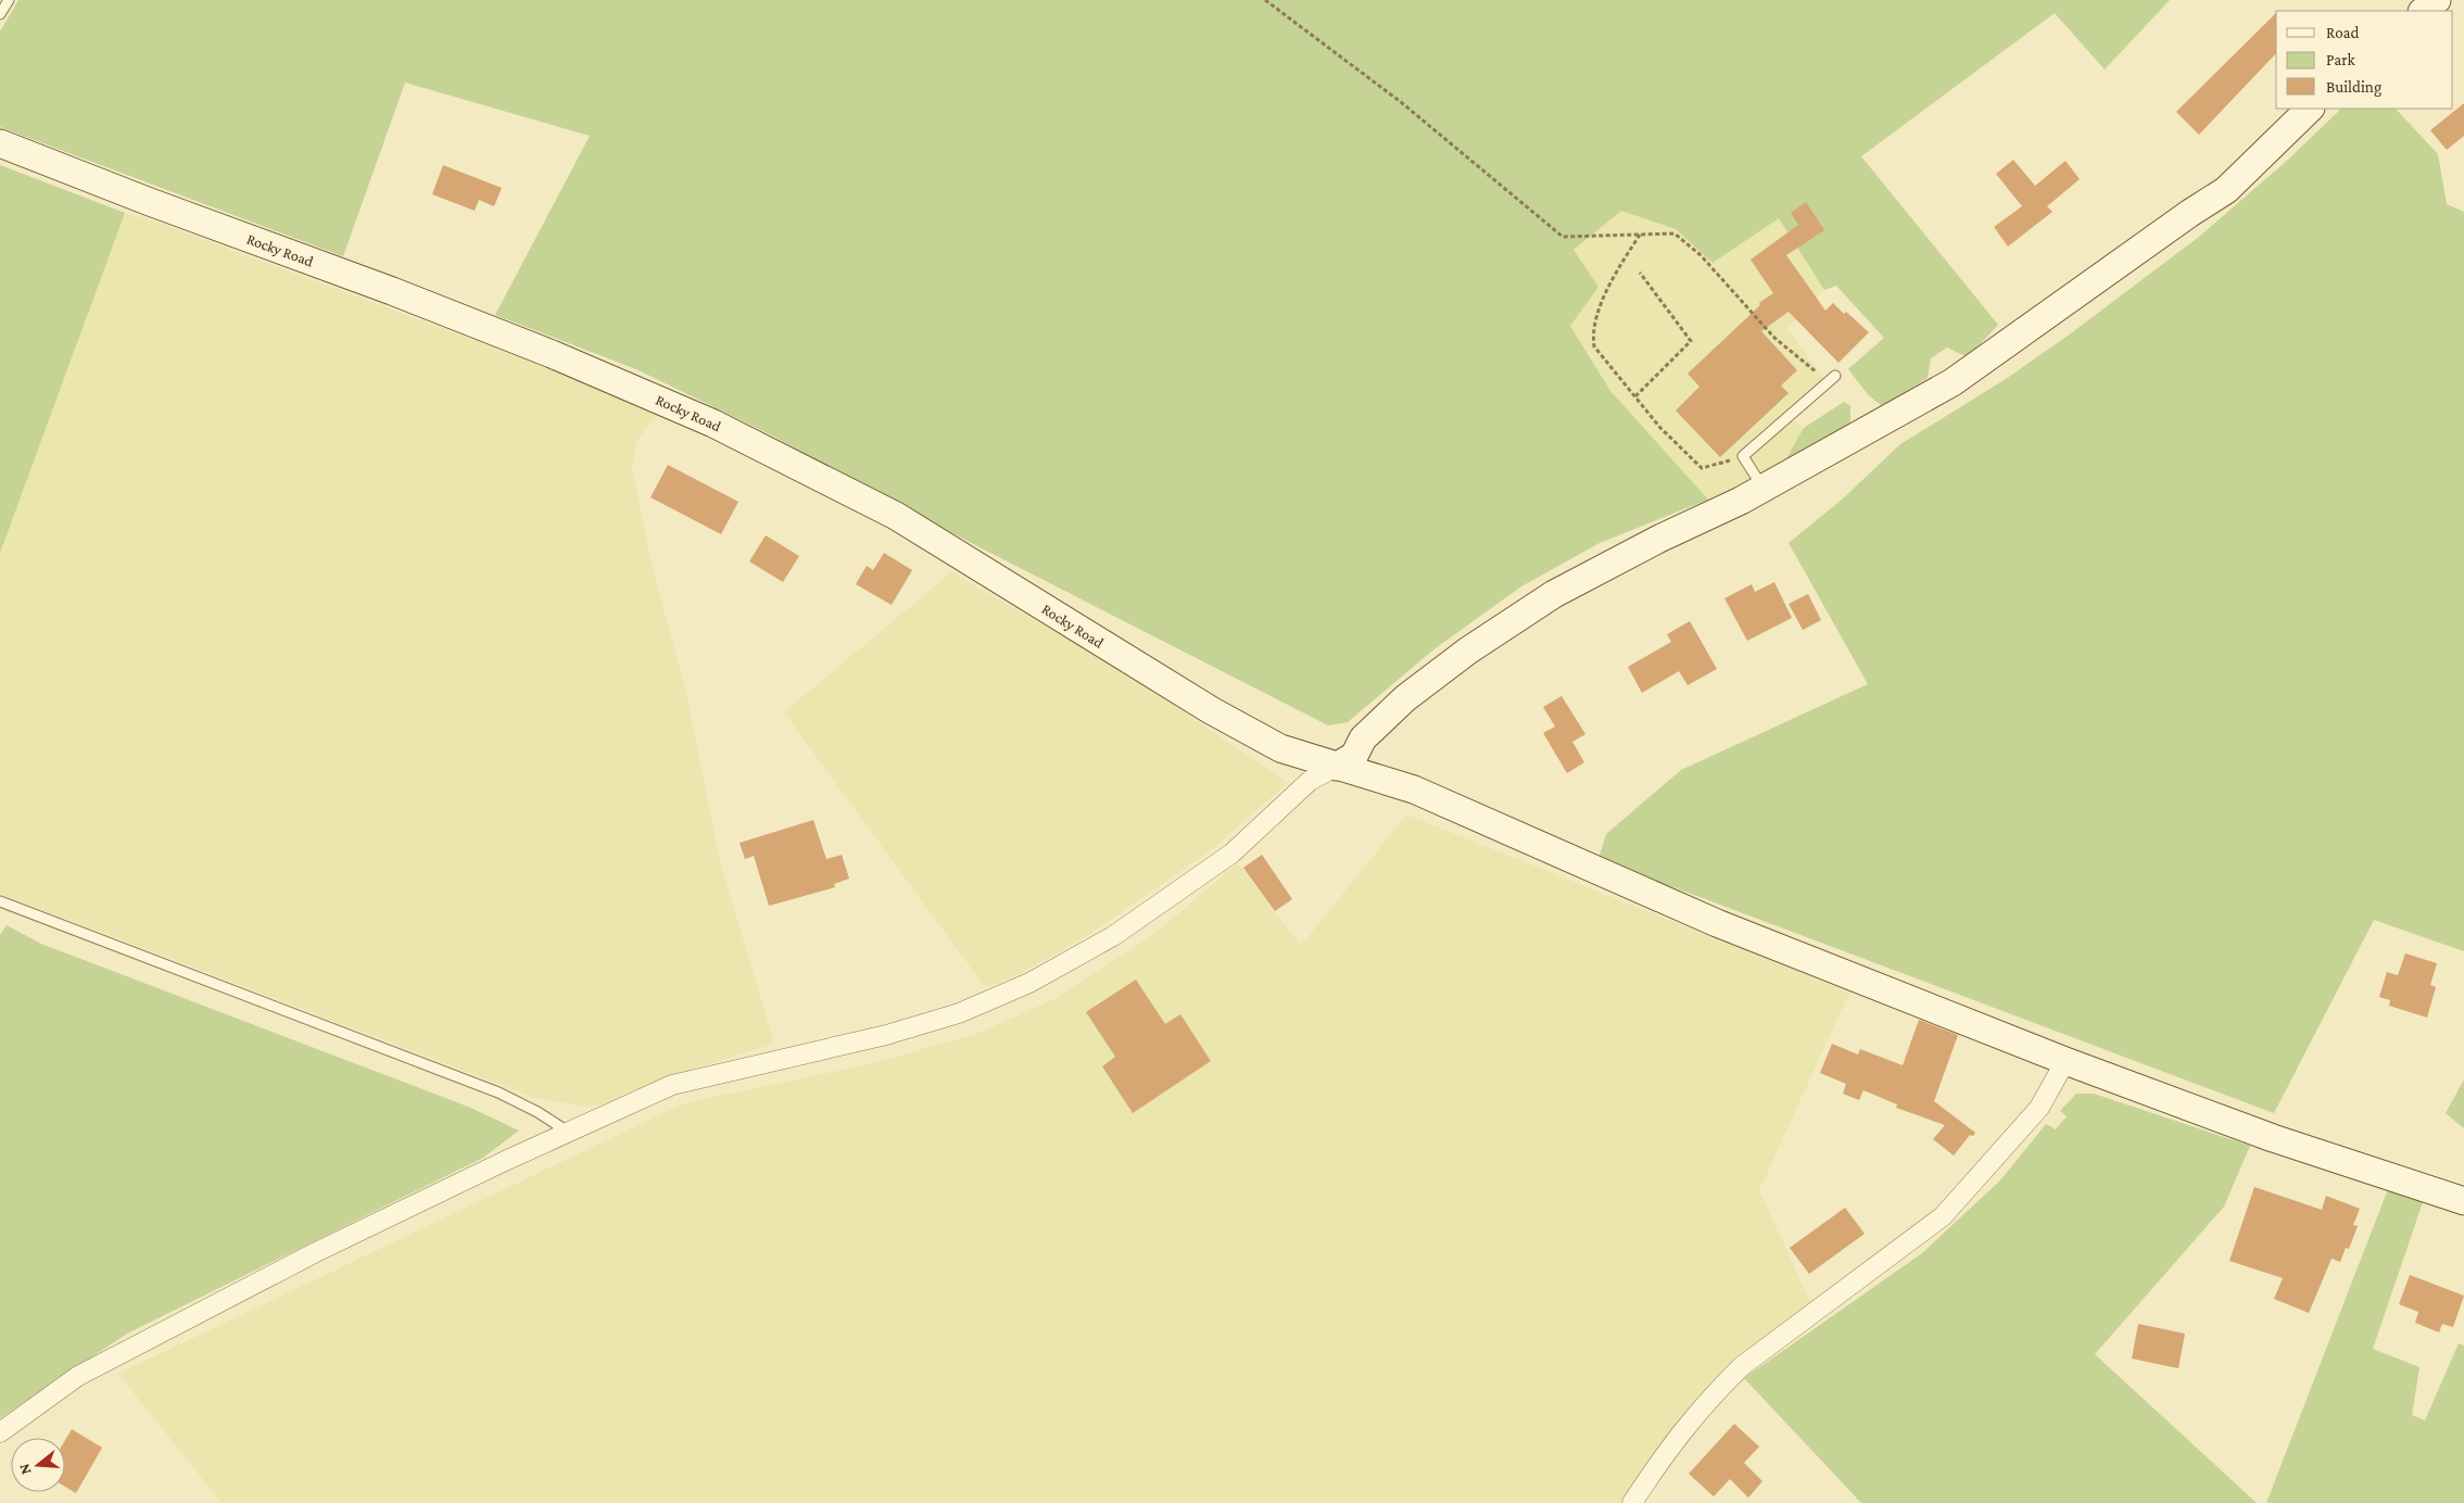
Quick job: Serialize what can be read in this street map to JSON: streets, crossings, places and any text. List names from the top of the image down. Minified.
{"streets":{"street":["Rocky Road"]},"legend":["Road","Park","Building"],"north":"left"}
